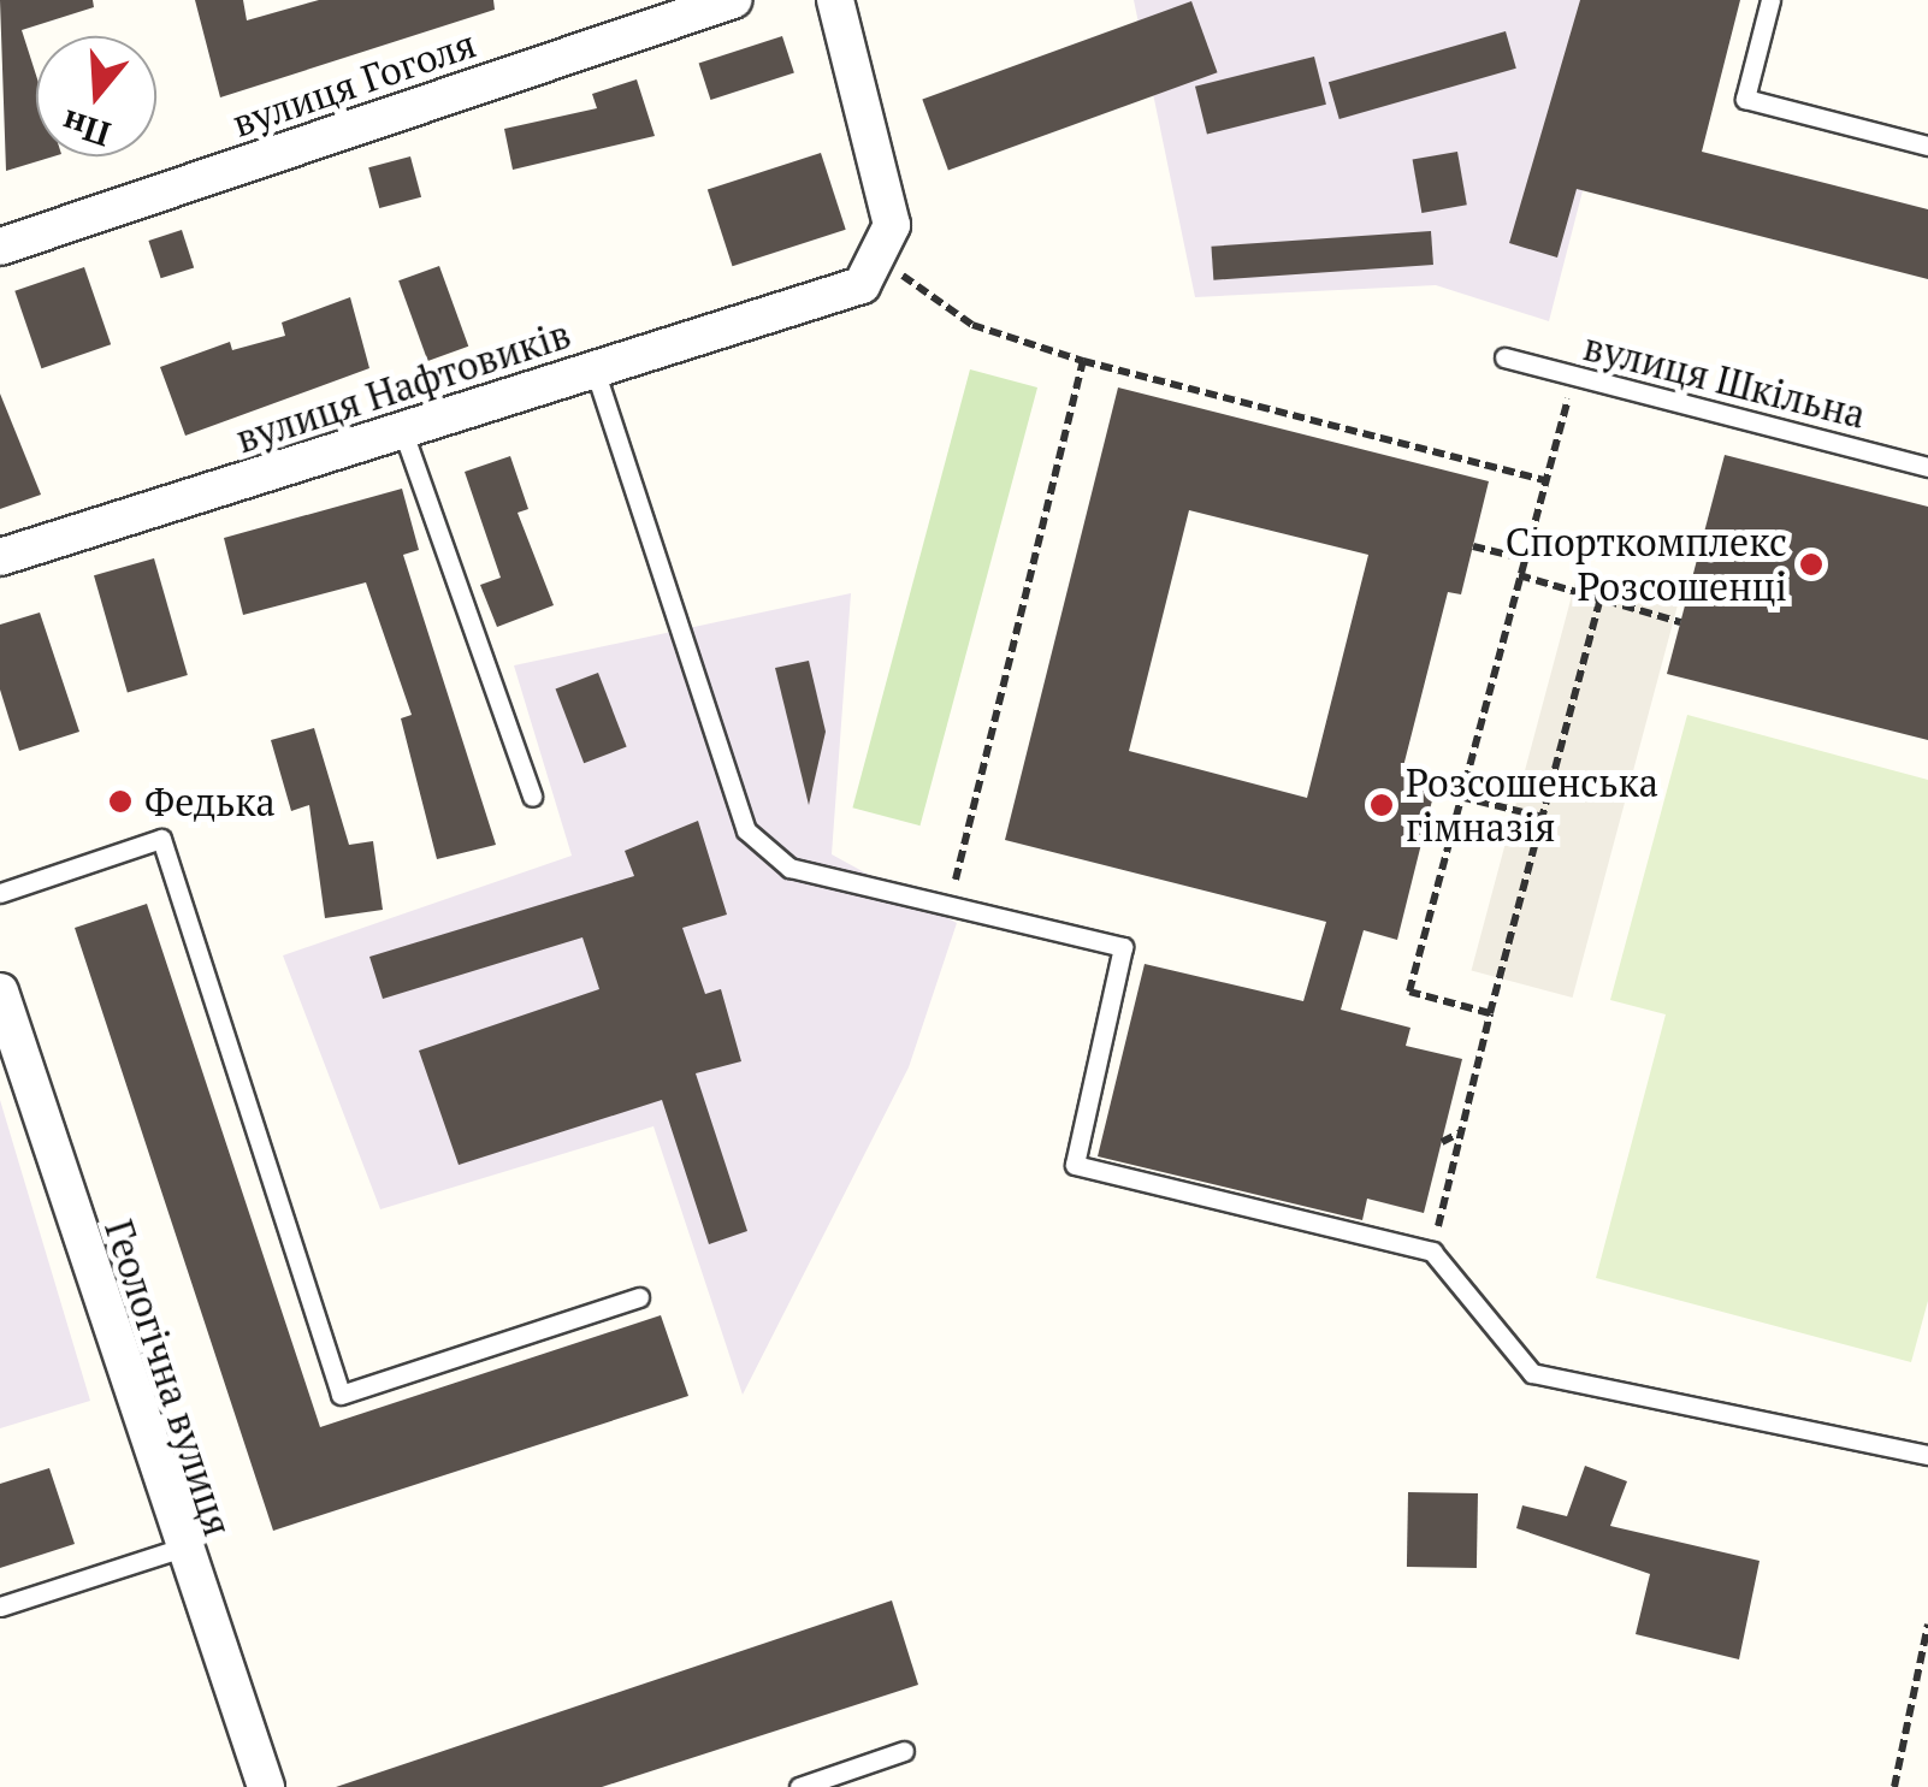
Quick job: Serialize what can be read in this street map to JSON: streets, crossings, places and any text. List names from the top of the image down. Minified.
{"streets":{"street":["вулиця Гоголя","вулиця Нафтовиків","Геологічна вулиця"],"lane":["вулиця Шкільна"]},"places":["Спорткомплекс Розсошенці","Федька","Розсошенська гімназія"],"north":"bottom"}
